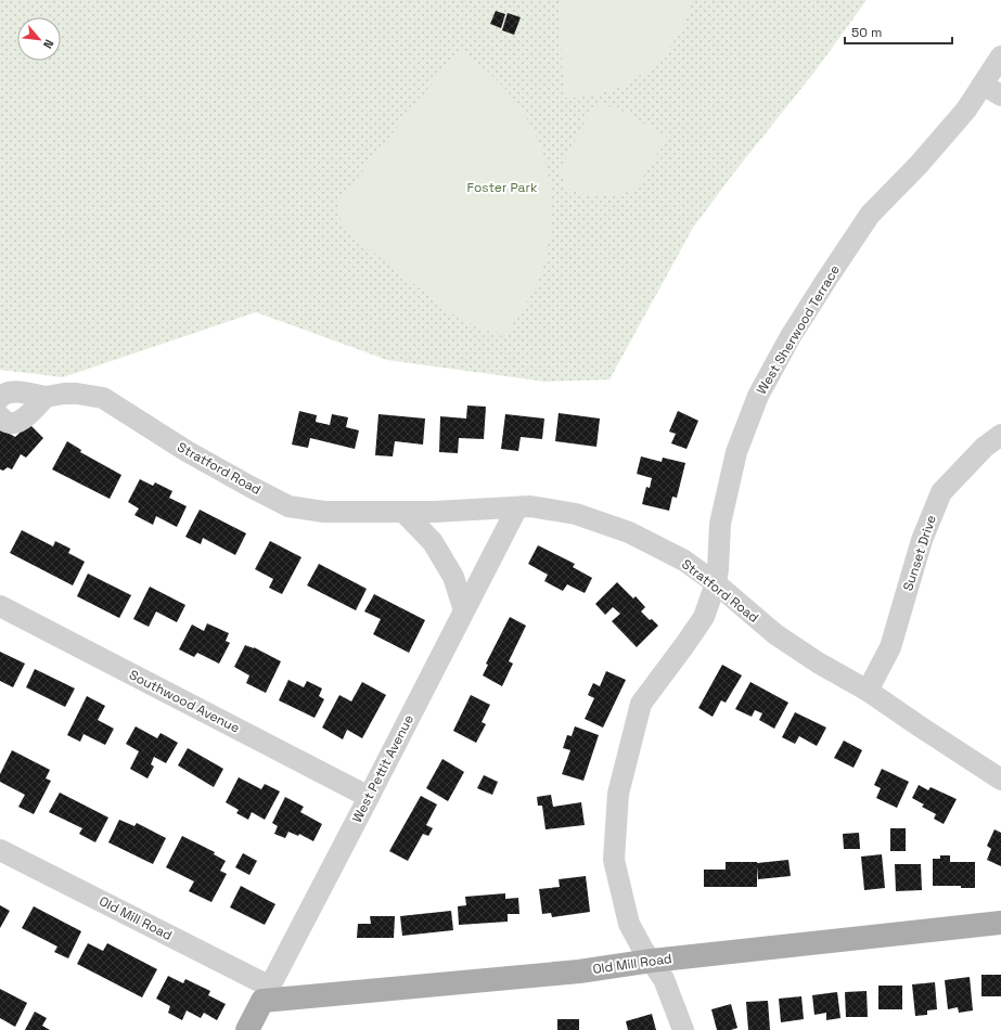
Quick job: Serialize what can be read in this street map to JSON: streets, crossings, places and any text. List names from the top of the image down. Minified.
{"streets":{"main road":["West Pettit Avenue","Old Mill Road"],"street":["West Sherwood Terrace","Stratford Road","Sunset Drive","Southwood Avenue"]},"crossings":[["West Sherwood Terrace","Stratford Road"],["West Sherwood Terrace","Old Mill Road"],["Stratford Road","Sunset Drive"],["Stratford Road","West Pettit Avenue"],["Southwood Avenue","West Pettit Avenue"],["West Pettit Avenue","Old Mill Road"]],"parks":["Foster Park"],"scale_bar":"50 m","north":"bottom right"}
